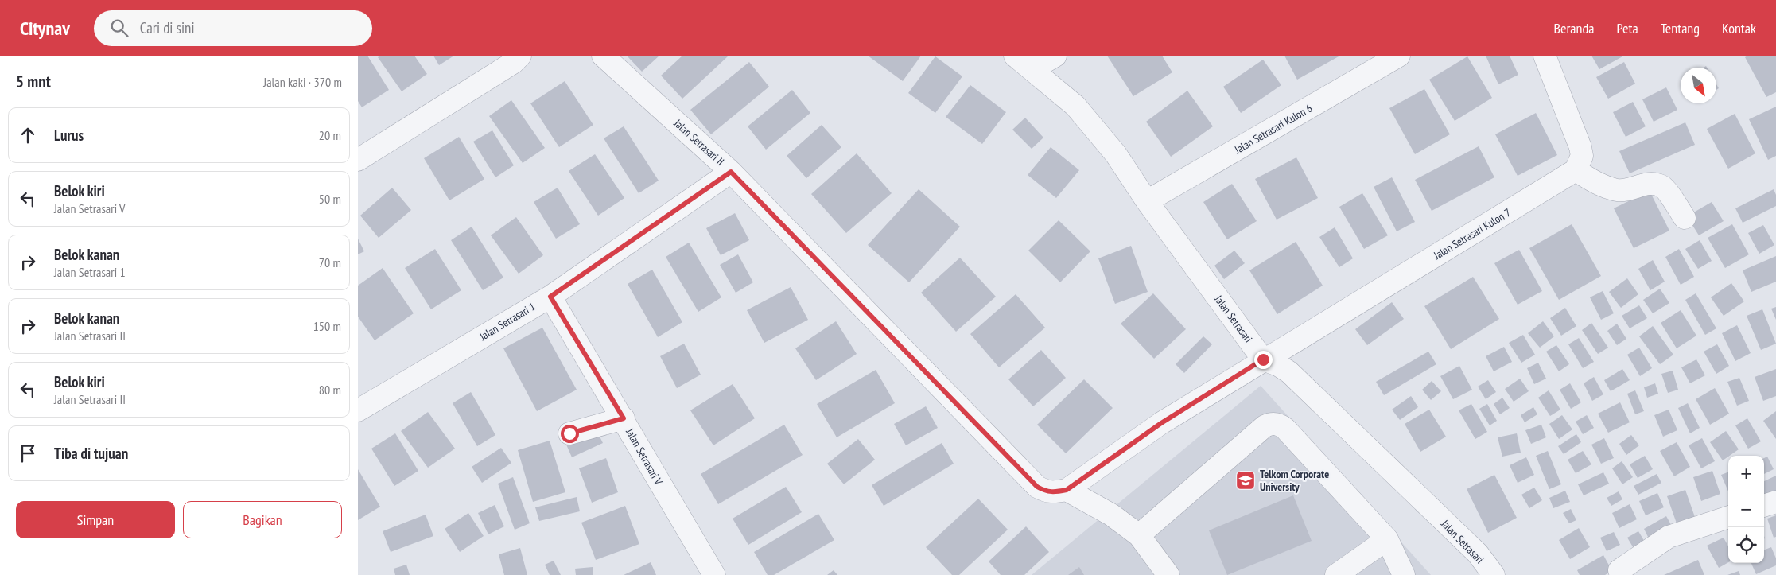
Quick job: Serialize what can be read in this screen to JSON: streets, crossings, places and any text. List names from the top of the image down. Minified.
{"streets":{"street":["Jalan Setrasari Kulon 6","Jalan Setrasari II","Jalan Setrasari Kulon 7","Jalan Setrasari","Jalan Setrasari 1","Jalan Setrasari V"]},"crossings":[["Jalan Setrasari Kulon 6","Jalan Setrasari"],["Jalan Setrasari II","Jalan Setrasari Kulon 7"],["Jalan Setrasari II","Jalan Setrasari"],["Jalan Setrasari II","Jalan Setrasari 1"],["Jalan Setrasari Kulon 7","Jalan Setrasari"],["Jalan Setrasari 1","Jalan Setrasari V"]],"places":{"school or university":["Telkom Corporate University"]},"north":"bottom right","page":{"header":"Citynav","search":"Cari di sini","nav":["Beranda","Peta","Tentang","Kontak"],"heading":["5 mnt","Jalan kaki · 370 m"],"list":[["Lurus","20 m"],["Belok kiri","Jalan Setrasari V","50 m"],["Belok kanan","Jalan Setrasari 1","70 m"],["Belok kanan","Jalan Setrasari II","150 m"],["Belok kiri","Jalan Setrasari II","80 m"],"Tiba di tujuan"],"map_buttons":["+","−"],"buttons":["Simpan","Bagikan"]}}
